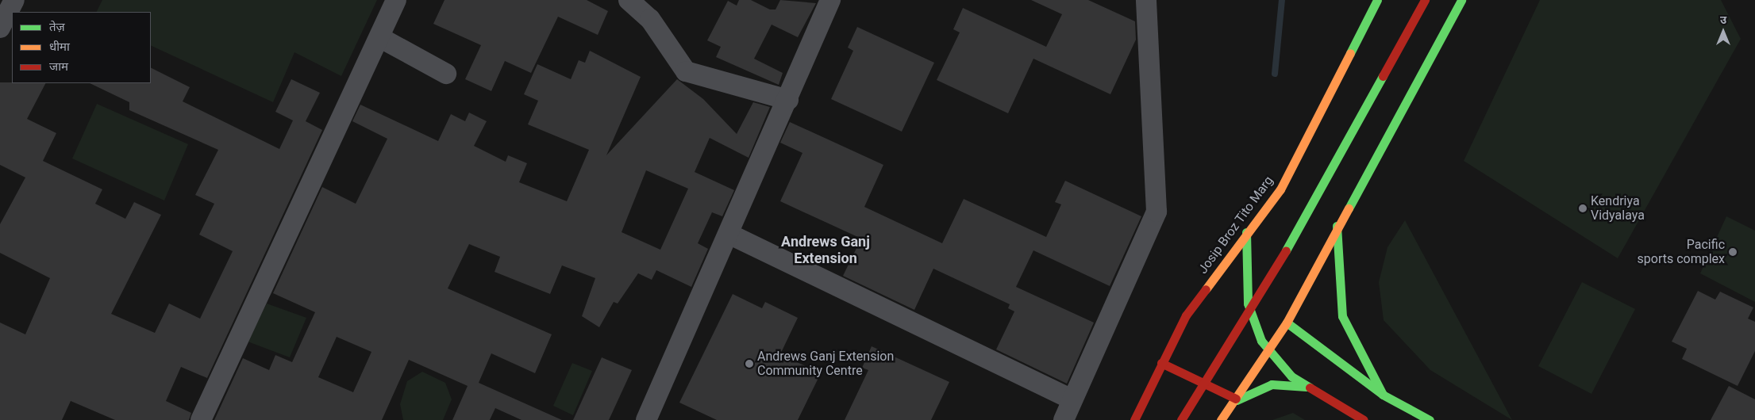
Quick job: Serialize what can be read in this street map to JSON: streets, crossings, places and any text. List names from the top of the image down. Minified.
{"streets":{"main road":["Josip Broz Tito Marg"]},"districts":["Andrews Ganj Extension"],"places":["Kendriya Vidyalaya","Pacific sports complex","Andrews Ganj Extension Community Centre"],"legend":["तेज़","धीमा","जाम"],"north":"top"}
